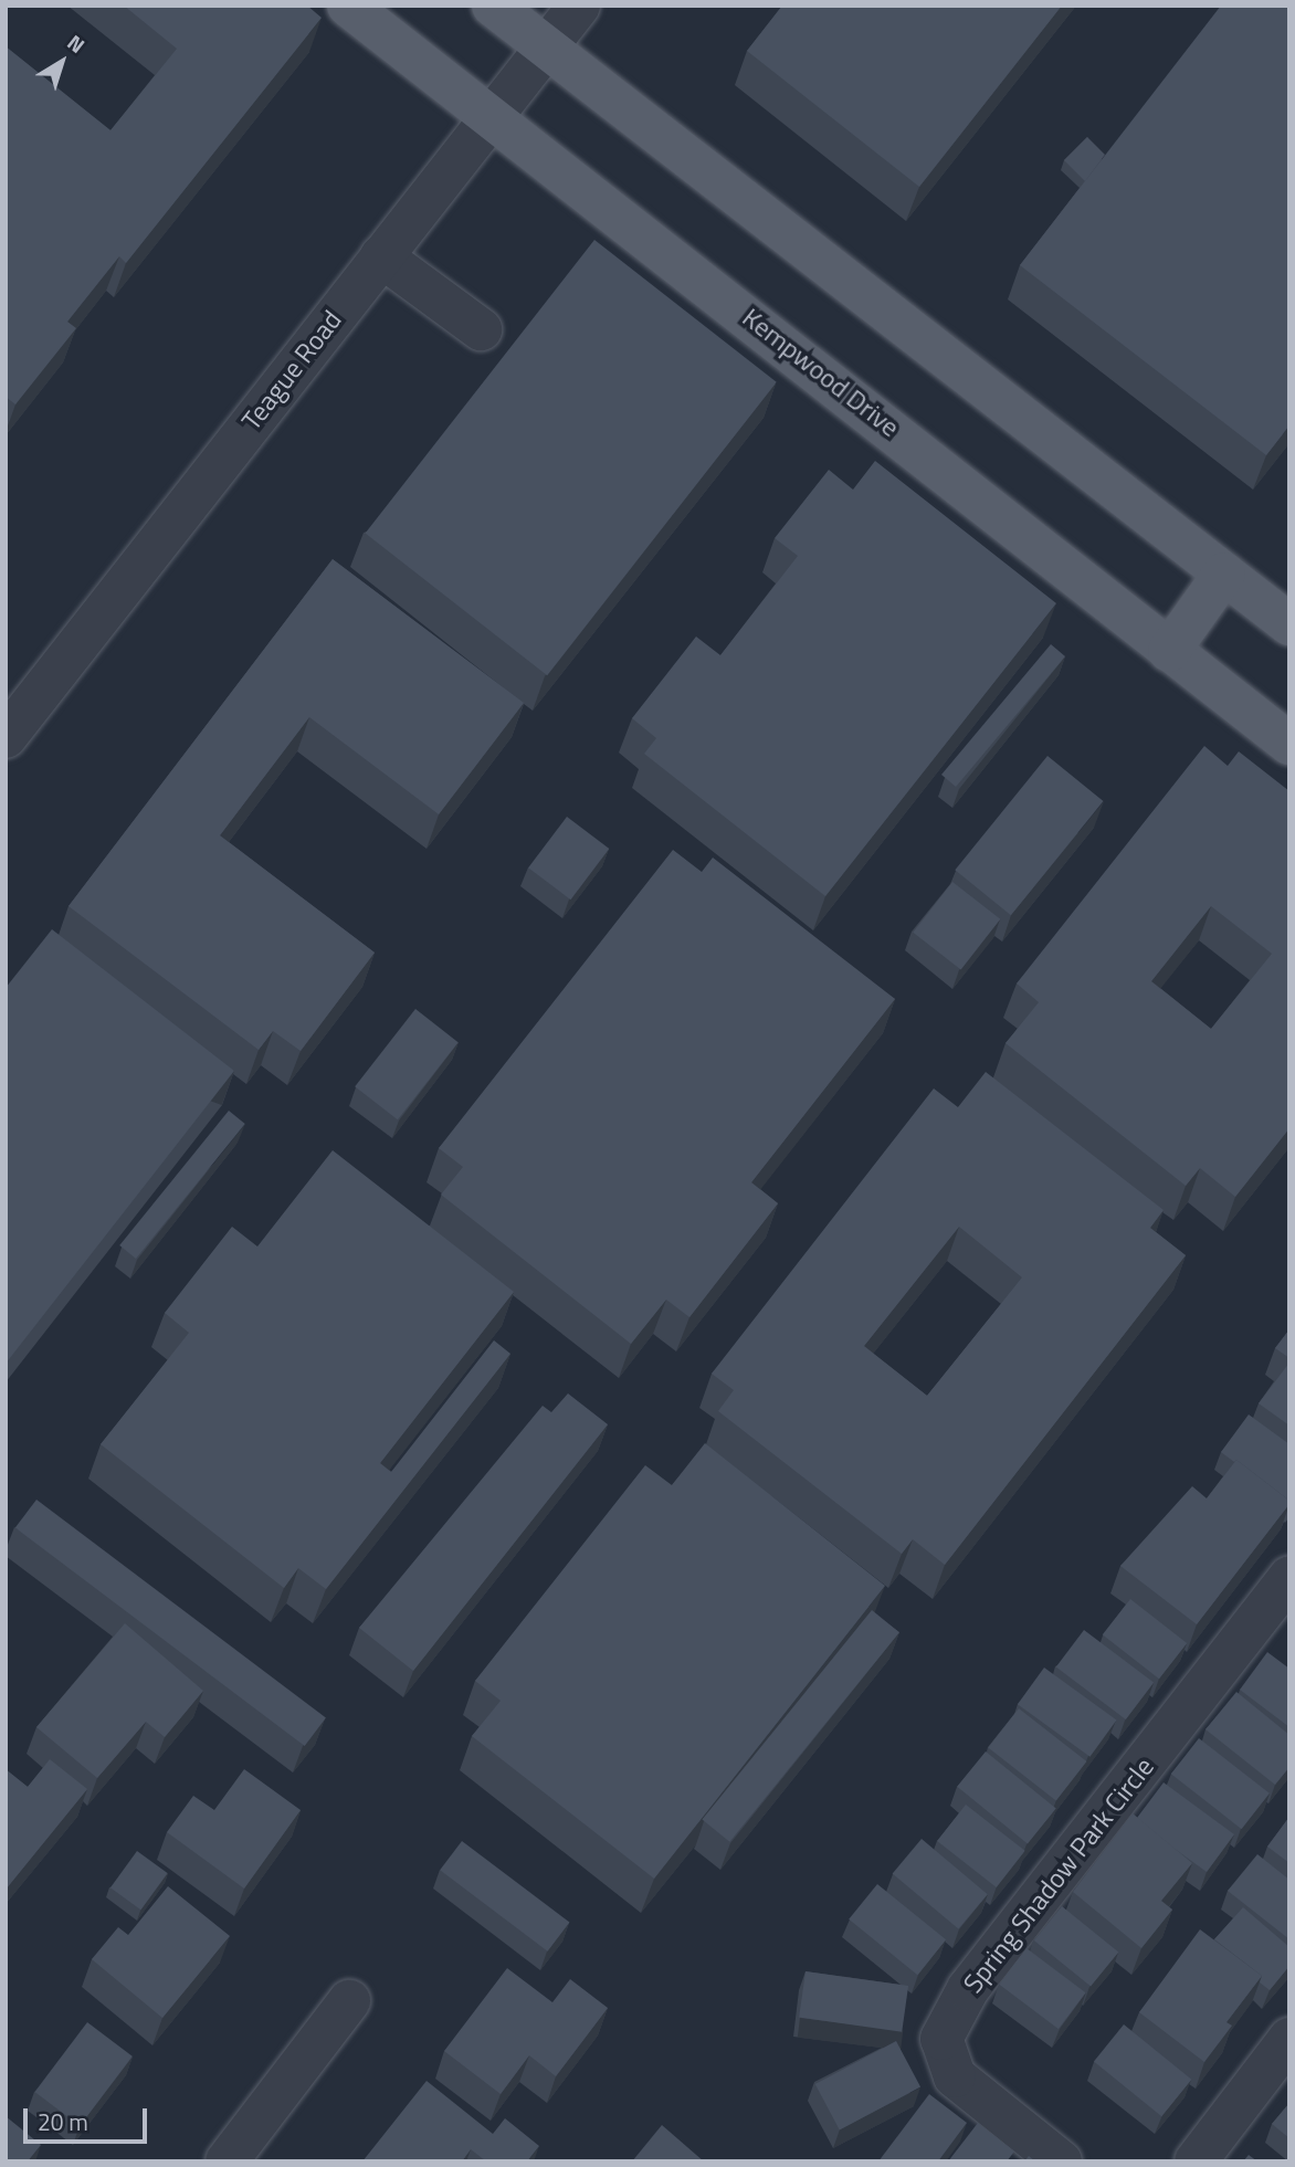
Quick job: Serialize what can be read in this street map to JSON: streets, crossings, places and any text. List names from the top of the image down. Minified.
{"streets":{"main road":["Kempwood Drive"],"street":["Teague Road","Spring Shadow Park Circle"]},"crossings":[["Teague Road","Kempwood Drive"]],"scale_bar":"20 m","north":"top right"}
